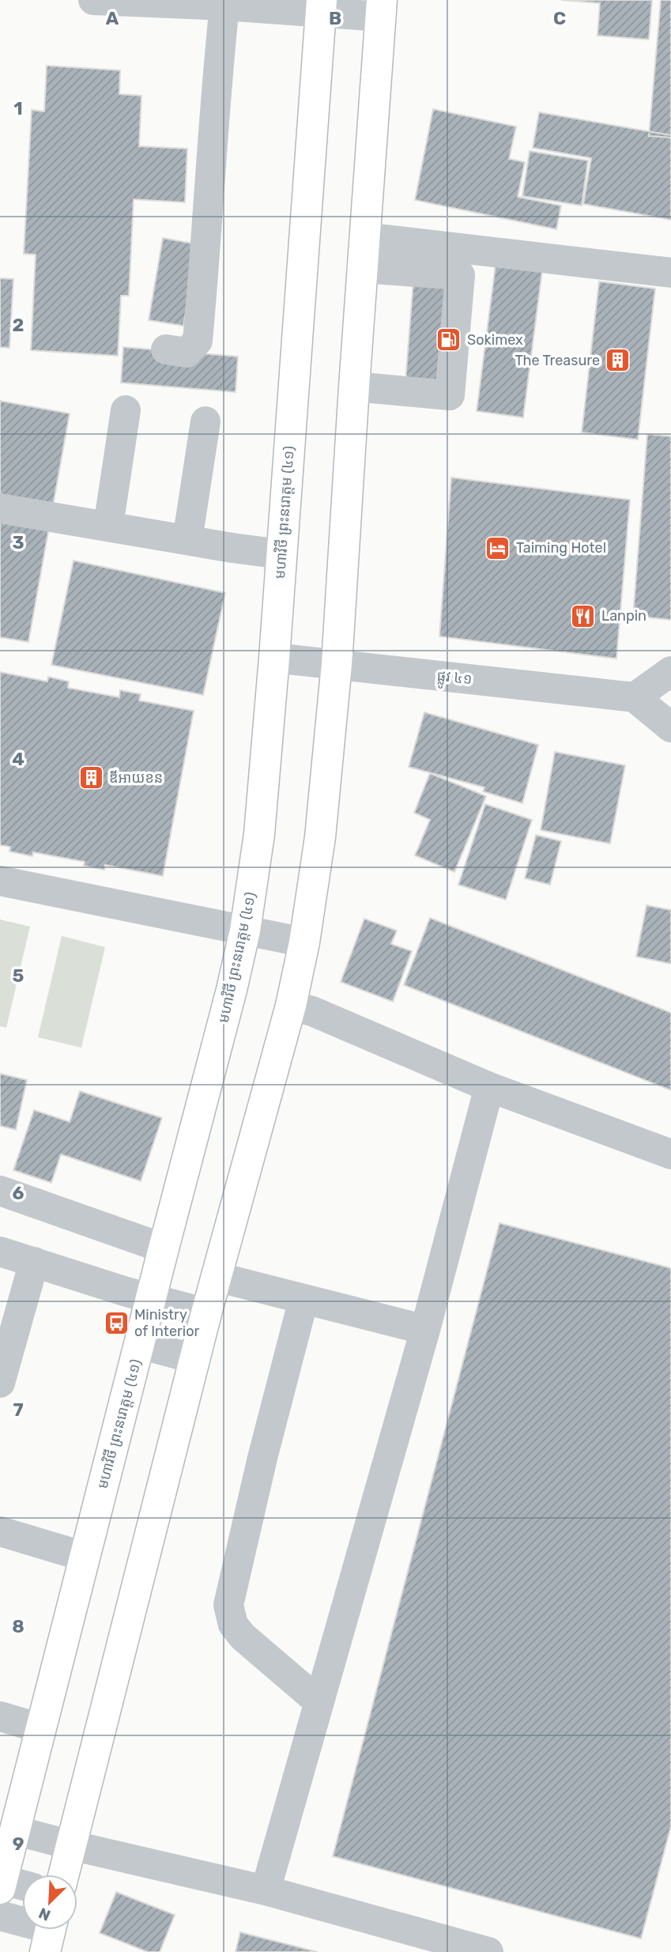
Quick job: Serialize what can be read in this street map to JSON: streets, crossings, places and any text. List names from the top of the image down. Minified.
{"streets":{"main road":["មហាវិថី ព្រះនរោត្តម (៤១)"],"street":["ផ្លូវ ៤១"]},"crossings":[["មហាវិថី ព្រះនរោត្តម (៤១)","ផ្លូវ ៤១"]],"places":{"fuel station":["Sokimex"],"building":["The Treasure","ឌីអាយខន"],"hotel":["Taiming Hotel"],"restaurant":["Lanpin"],"bus stop":["Ministry of Interior"]},"north":"bottom left","grid":{"columns":["A","B","C"],"rows":["1","2","3","4","5","6","7","8","9"]}}
